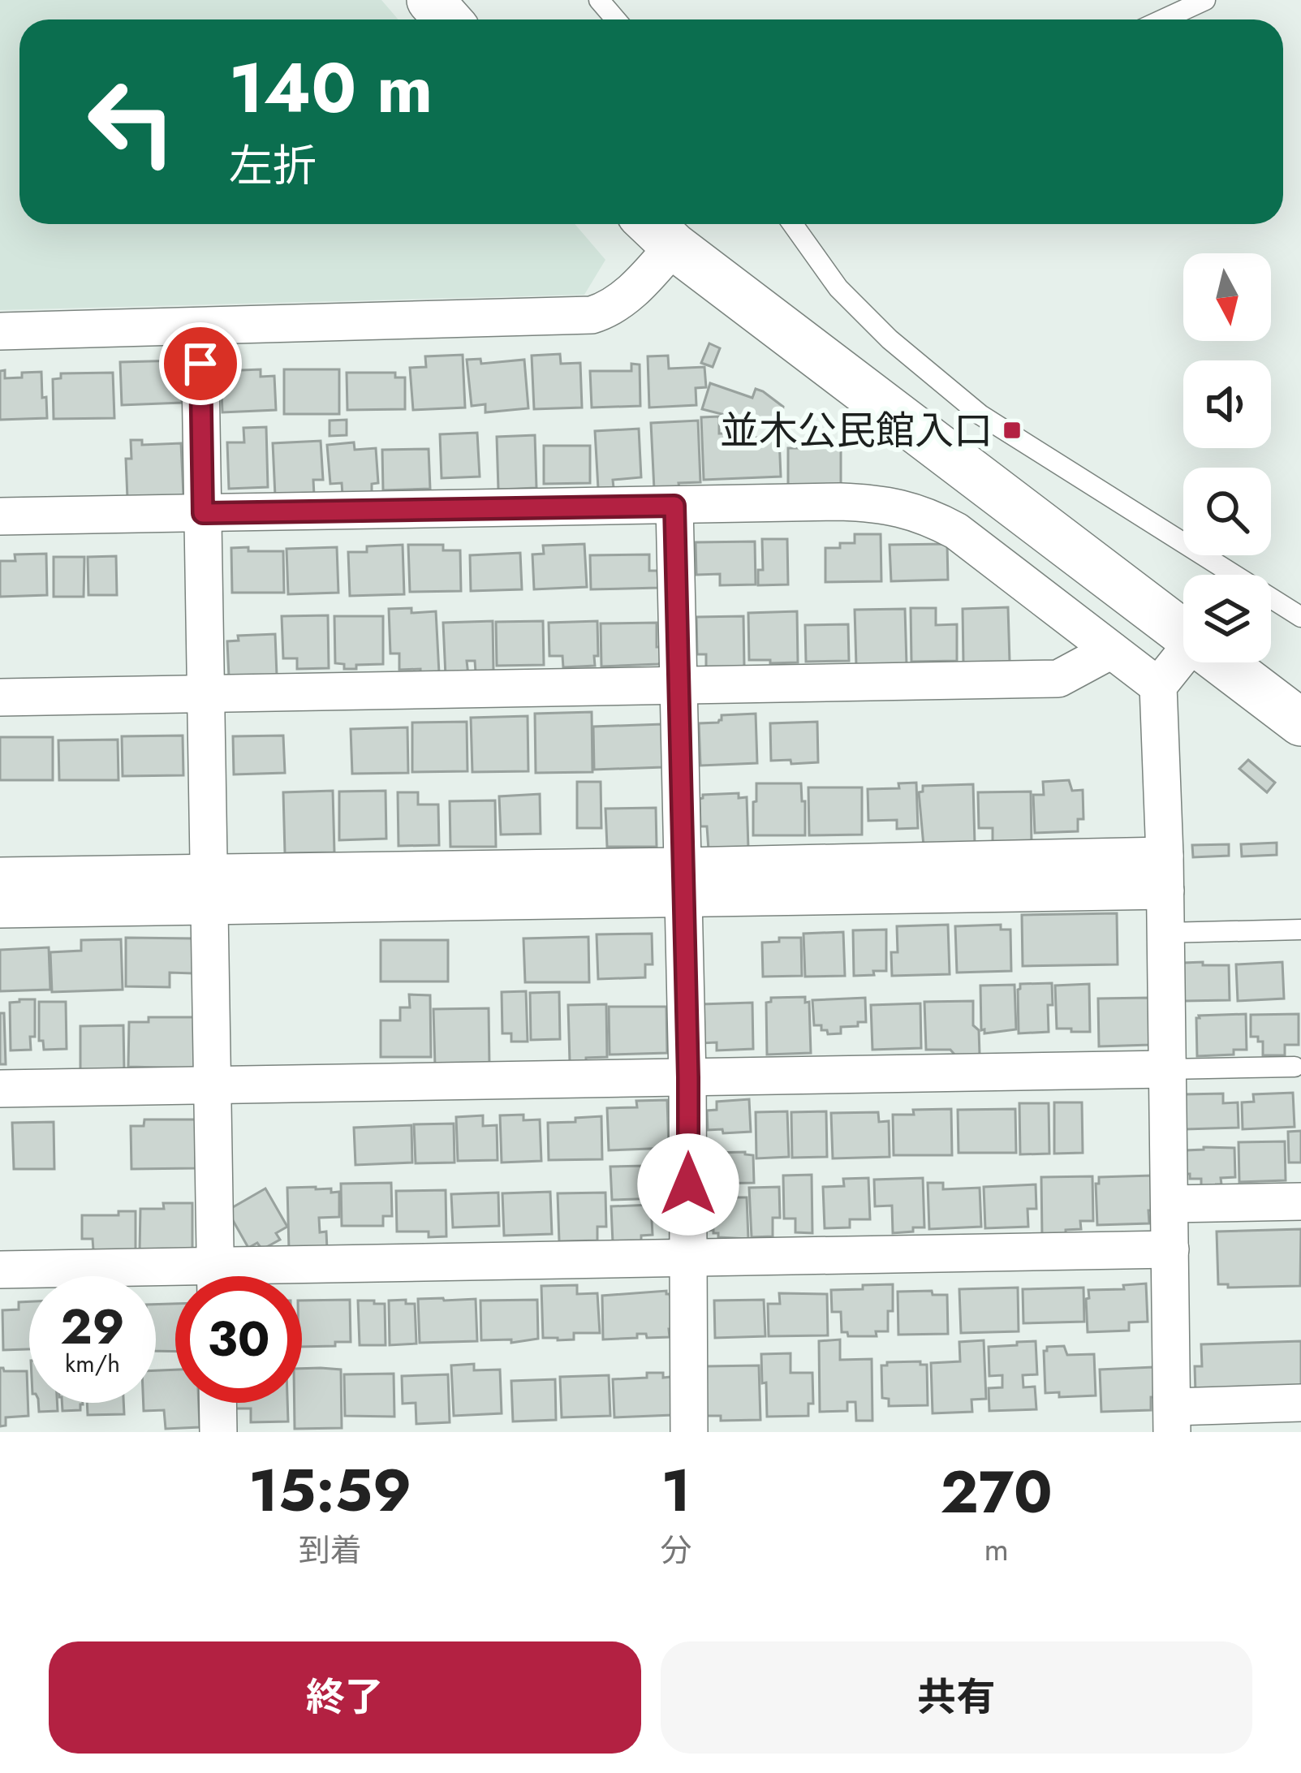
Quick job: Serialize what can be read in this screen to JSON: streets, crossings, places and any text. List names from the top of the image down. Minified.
{"places":{"transit":["並木公民館入口"]},"north":"bottom","page":{"turn":["140 m","左折"],"speed":"29 km/h","limit":"30","eta":["15:59","到着","1","分","270","m"],"buttons":["終了","共有"]}}
